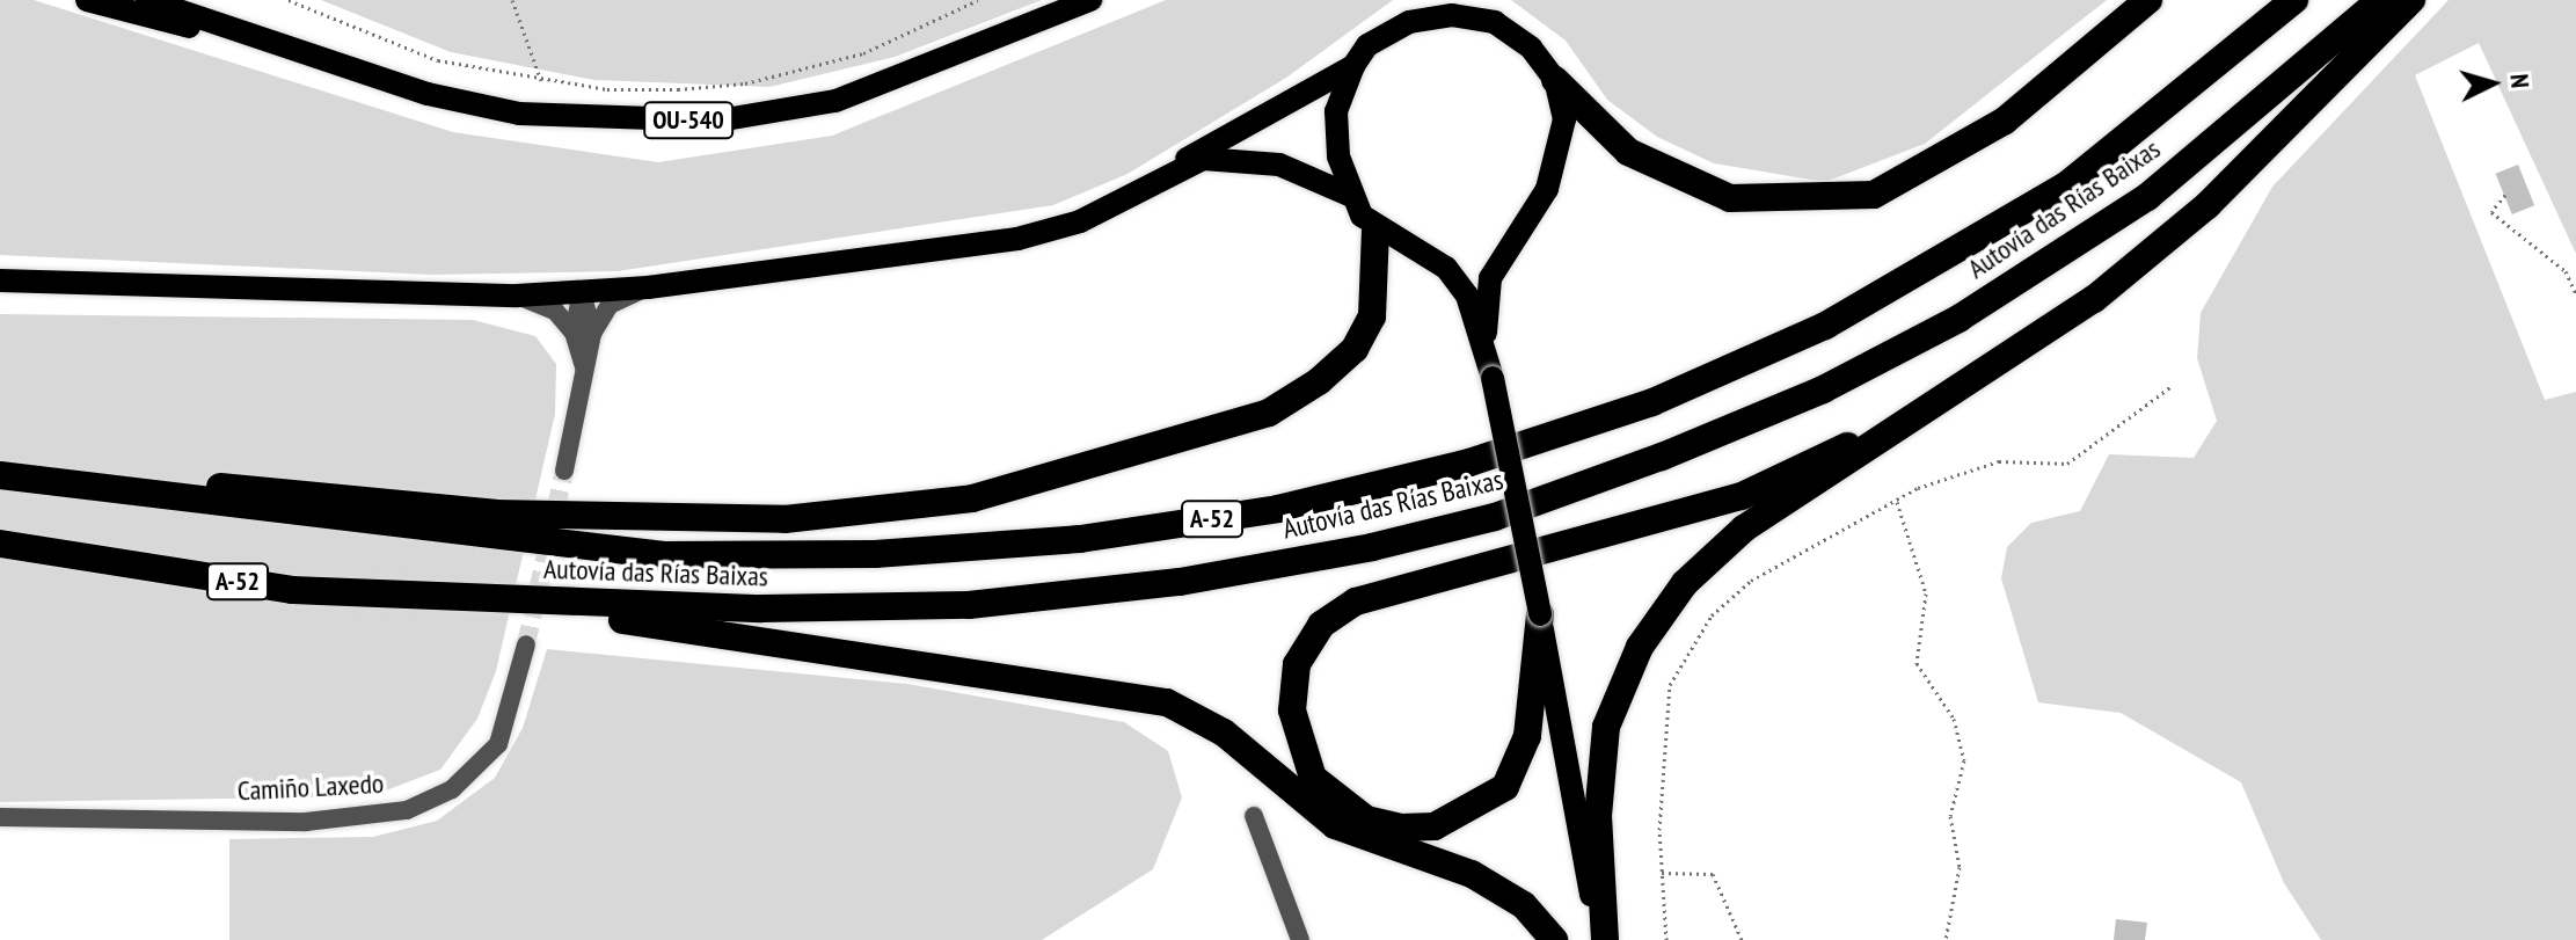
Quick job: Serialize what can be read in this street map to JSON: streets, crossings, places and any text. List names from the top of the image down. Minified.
{"streets":{"highway":["Autovía das Rías Baixas","A-52"],"main road":["OU-540"],"street":["Camiño Laxedo"]},"north":"right"}
